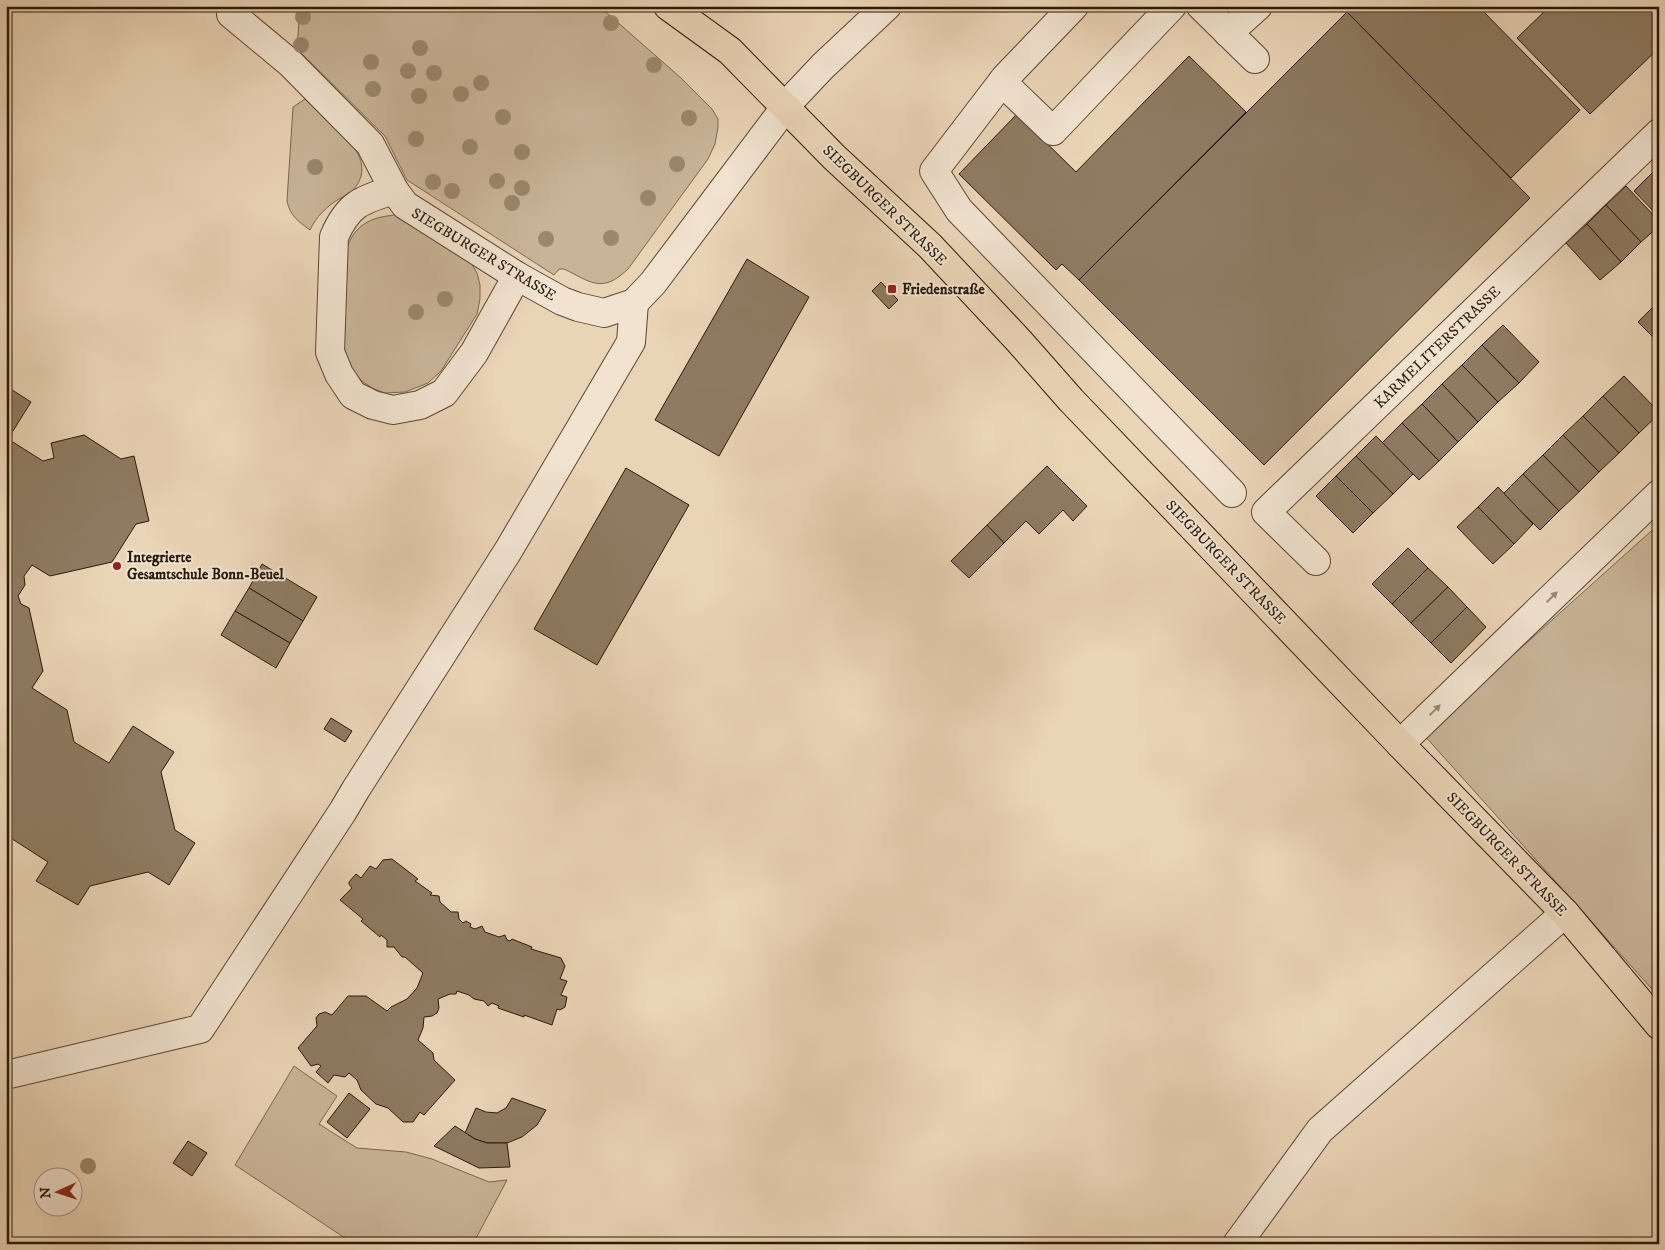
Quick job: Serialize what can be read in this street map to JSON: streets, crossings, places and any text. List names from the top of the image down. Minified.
{"streets":{"main road":["SIEGBURGER STRASSE"],"street":["KARMELITERSTRASSE"]},"places":{"transit":["Friedenstraße"],"other":["Integrierte Gesamtschule Bonn-Beuel"]},"north":"left"}
